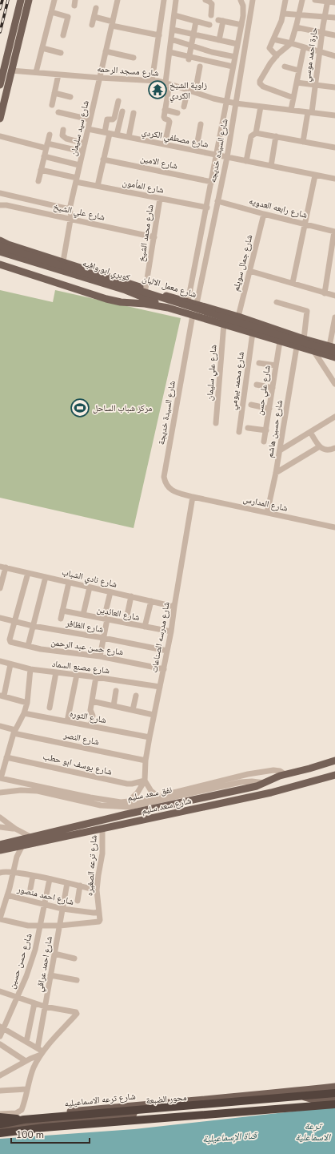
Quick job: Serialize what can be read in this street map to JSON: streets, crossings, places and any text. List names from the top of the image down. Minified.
{"streets":{"highway":["محور الضبعة"],"main road":["كوبري ابو وافيه","شارع معمل الالبان","شارع سعد سليم","شارع ترعه الاسماعيليه"],"street":["حارة احمد موسي","شارع مسجد الرحمه","شارع سيد سليمان","شارع مصطفي الكردي","شارع السيده خديجه","شارع الامين","شارع المأمون","شارع رابعه العدويه","شارع علي الشيخ","شارع محمد الشيخ","شارع جمال سويلم","شارع علي سليمان","شارع محمد بيومي","شارع علي حسن","شارع السيدة خديجة","شارع حسين هاشم","شارع المدارس","شارع نادي الشباب","شارع العائدين","شارع الظافر","شارع مدرسه الصناعات","شارع حسن عبد الرحمن","شارع مصنع السماد","شارع الثوره","شارع النصر","شارع يوسف ابو حطب","نفق سعد سليم","شارع ترعه الصغيره","شارع احمد منصور","شارع حسن حسين","شارع احمد عراقي"]},"crossings":[["حارة احمد موسي","شارع مسجد الرحمه"],["شارع مسجد الرحمه","شارع سيد سليمان"],["شارع مسجد الرحمه","شارع السيده خديجه"],["شارع سيد سليمان","شارع مصطفي الكردي"],["شارع سيد سليمان","شارع المأمون"],["شارع سيد سليمان","شارع علي الشيخ"],["شارع سيد سليمان","كوبري ابو وافيه"],["شارع سيد سليمان","شارع معمل الالبان"],["شارع مصطفي الكردي","شارع السيده خديجه"],["شارع السيده خديجه","شارع الامين"],["شارع السيده خديجه","شارع المأمون"],["شارع السيده خديجه","شارع رابعه العدويه"],["شارع السيده خديجه","شارع معمل الالبان"],["شارع المأمون","شارع رابعه العدويه"],["شارع المأمون","شارع محمد الشيخ"],["شارع رابعه العدويه","شارع جمال سويلم"],["شارع علي الشيخ","شارع محمد الشيخ"],["شارع محمد الشيخ","شارع معمل الالبان"],["شارع جمال سويلم","شارع معمل الالبان"],["كوبري ابو وافيه","شارع معمل الالبان"],["شارع السيدة خديجة","شارع المدارس"],["شارع السيدة خديجة","شارع مدرسه الصناعات"],["شارع حسين هاشم","شارع المدارس"],["شارع المدارس","شارع مدرسه الصناعات"],["شارع نادي الشباب","شارع مدرسه الصناعات"],["شارع العائدين","شارع مدرسه الصناعات"],["شارع الظافر","شارع مدرسه الصناعات"],["شارع الظافر","شارع حسن عبد الرحمن"],["شارع مدرسه الصناعات","شارع حسن عبد الرحمن"],["شارع مدرسه الصناعات","شارع مصنع السماد"],["شارع مدرسه الصناعات","شارع الثوره"],["شارع مدرسه الصناعات","شارع النصر"],["شارع مدرسه الصناعات","شارع يوسف ابو حطب"],["نفق سعد سليم","شارع سعد سليم"],["شارع سعد سليم","شارع ترعه الصغيره"],["شارع ترعه الصغيره","شارع احمد منصور"],["شارع ترعه الصغيره","شارع احمد عراقي"],["شارع احمد منصور","شارع حسن حسين"],["شارع احمد منصور","شارع احمد عراقي"]],"water":["ترعة الاسماعلية","قناة الإسماعيلية"],"places":{"temple":["زاوية الشيخ الكردي"],"sports":["مركز شباب الساحل"]},"scale_bar":"100 m"}
